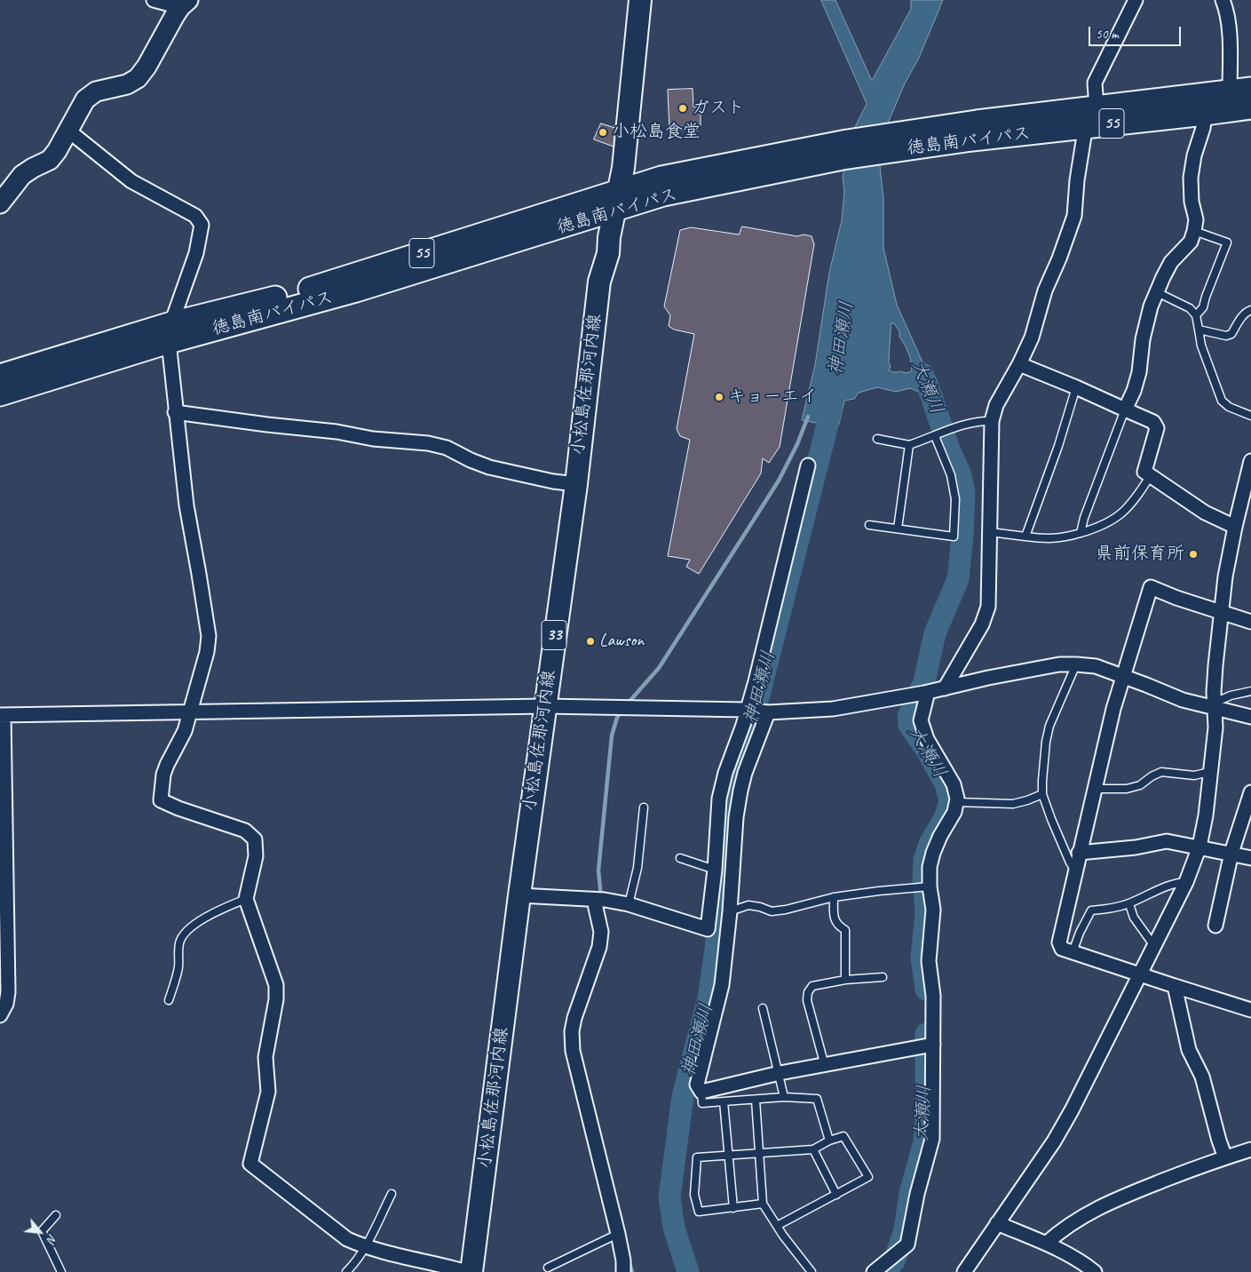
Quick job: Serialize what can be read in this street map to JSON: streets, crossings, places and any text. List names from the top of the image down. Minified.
{"streets":{"highway":["55","徳島南バイパス"],"main road":["小松島佐那河内線","33"]},"crossings":[["徳島南バイパス","小松島佐那河内線"]],"water":["神田瀬川","大瀬川"],"places":["ガスト","小松島食堂","キョーエイ","県前保育所","Lawson"],"scale_bar":"50 m","north":"bottom right"}
